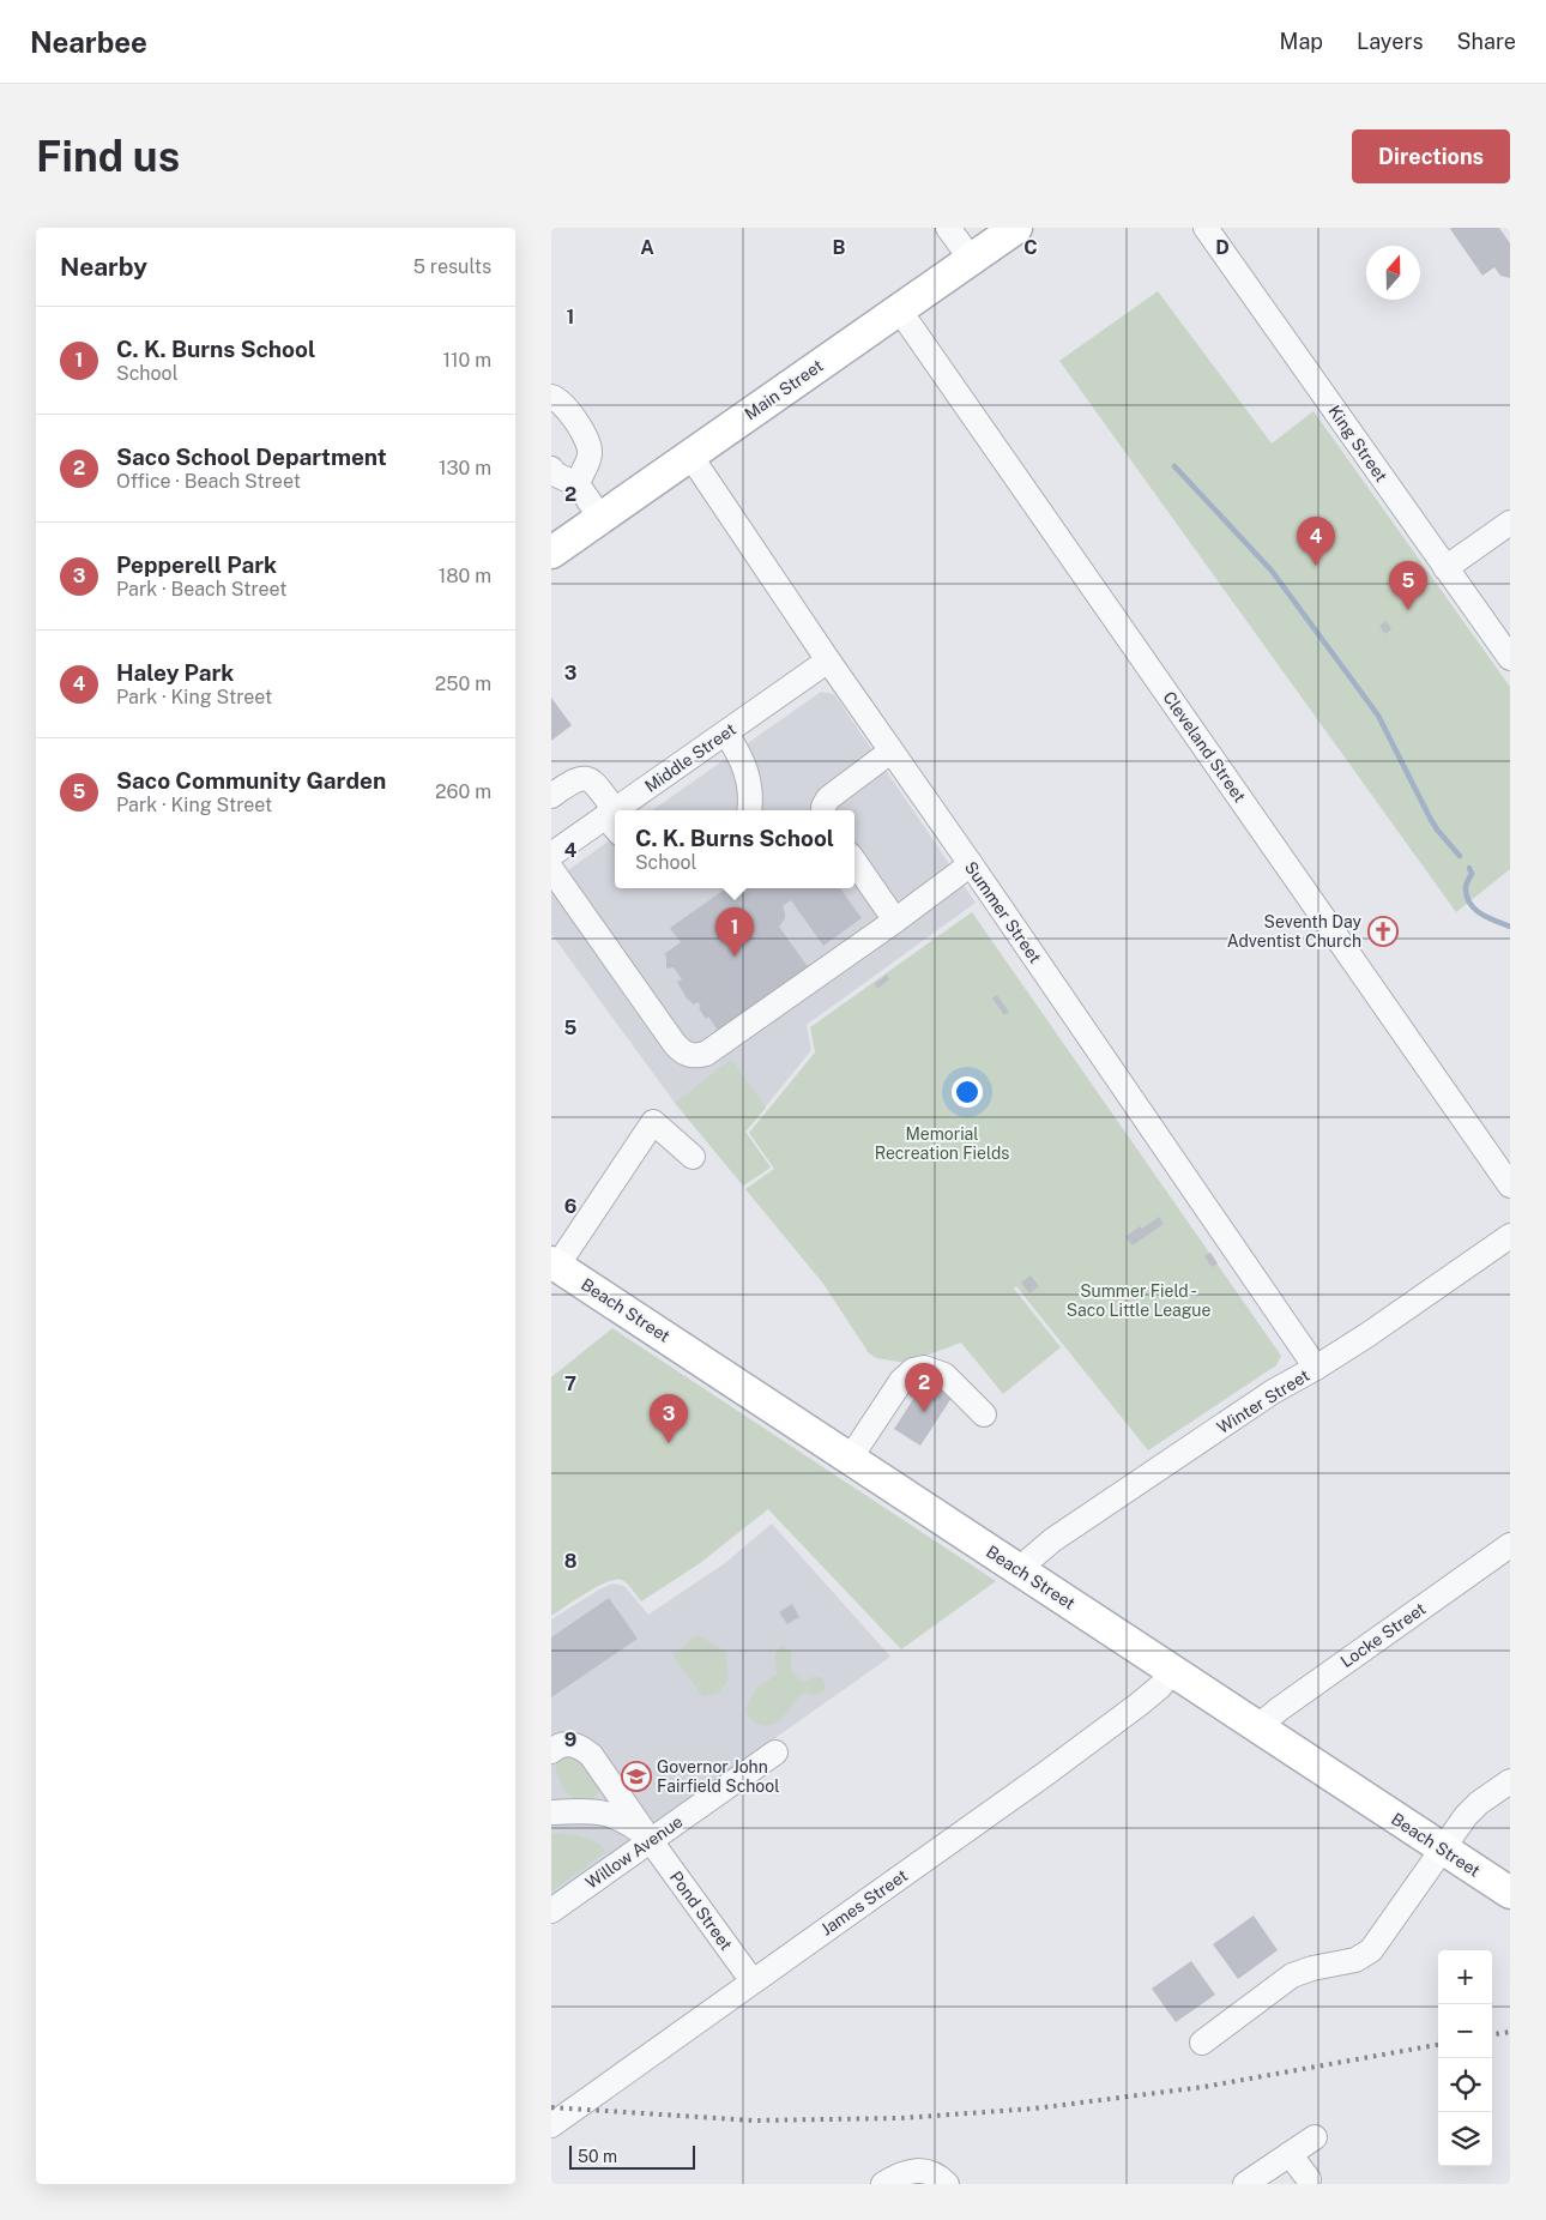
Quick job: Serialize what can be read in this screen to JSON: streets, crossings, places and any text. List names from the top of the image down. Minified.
{"streets":{"main road":["Main Street","Beach Street"],"street":["King Street","Cleveland Street","Middle Street","Summer Street","Winter Street","Locke Street","Willow Avenue","James Street","Pond Street"]},"crossings":[["Main Street","Cleveland Street"],["Main Street","Summer Street"],["Middle Street","Summer Street"],["Summer Street","Winter Street"],["Beach Street","Winter Street"],["Beach Street","Locke Street"],["Beach Street","James Street"],["Willow Avenue","Pond Street"],["James Street","Pond Street"]],"parks":["Memorial Recreation Fields","Summer Field - Saco Little League"],"places":{"church":["Seventh Day Adventist Church"],"school or university":["Governor John Fairfield School"]},"scale_bar":"50 m","north":"top","page":{"header":"Nearbee","nav":["Map","Layers","Share"],"buttons":"Directions","title":"Find us","heading":["Nearby","5 results"],"list":[{"mark":"1","name":"C. K. Burns School","note":"School","value":"110 m"},{"mark":"2","name":"Saco School Department","note":"Office · Beach Street","value":"130 m"},{"mark":"3","name":"Pepperell Park","note":"Park · Beach Street","value":"180 m"},{"mark":"4","name":"Haley Park","note":"Park · King Street","value":"250 m"},{"mark":"5","name":"Saco Community Garden","note":"Park · King Street","value":"260 m"}],"pins":["4","5","1","2","3"],"popup":["C. K. Burns School","School"],"map_buttons":["+","−"],"scale":"50 m"},"grid":{"columns":["A","B","C","D"],"rows":["1","2","3","4","5","6","7","8","9"]}}
